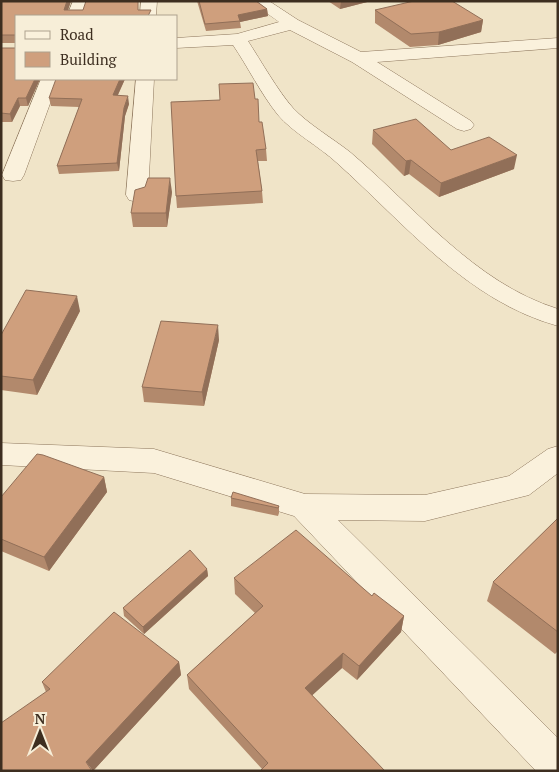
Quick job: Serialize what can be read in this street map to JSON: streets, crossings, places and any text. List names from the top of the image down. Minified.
{"legend":["Road","Building"],"north":"top"}
